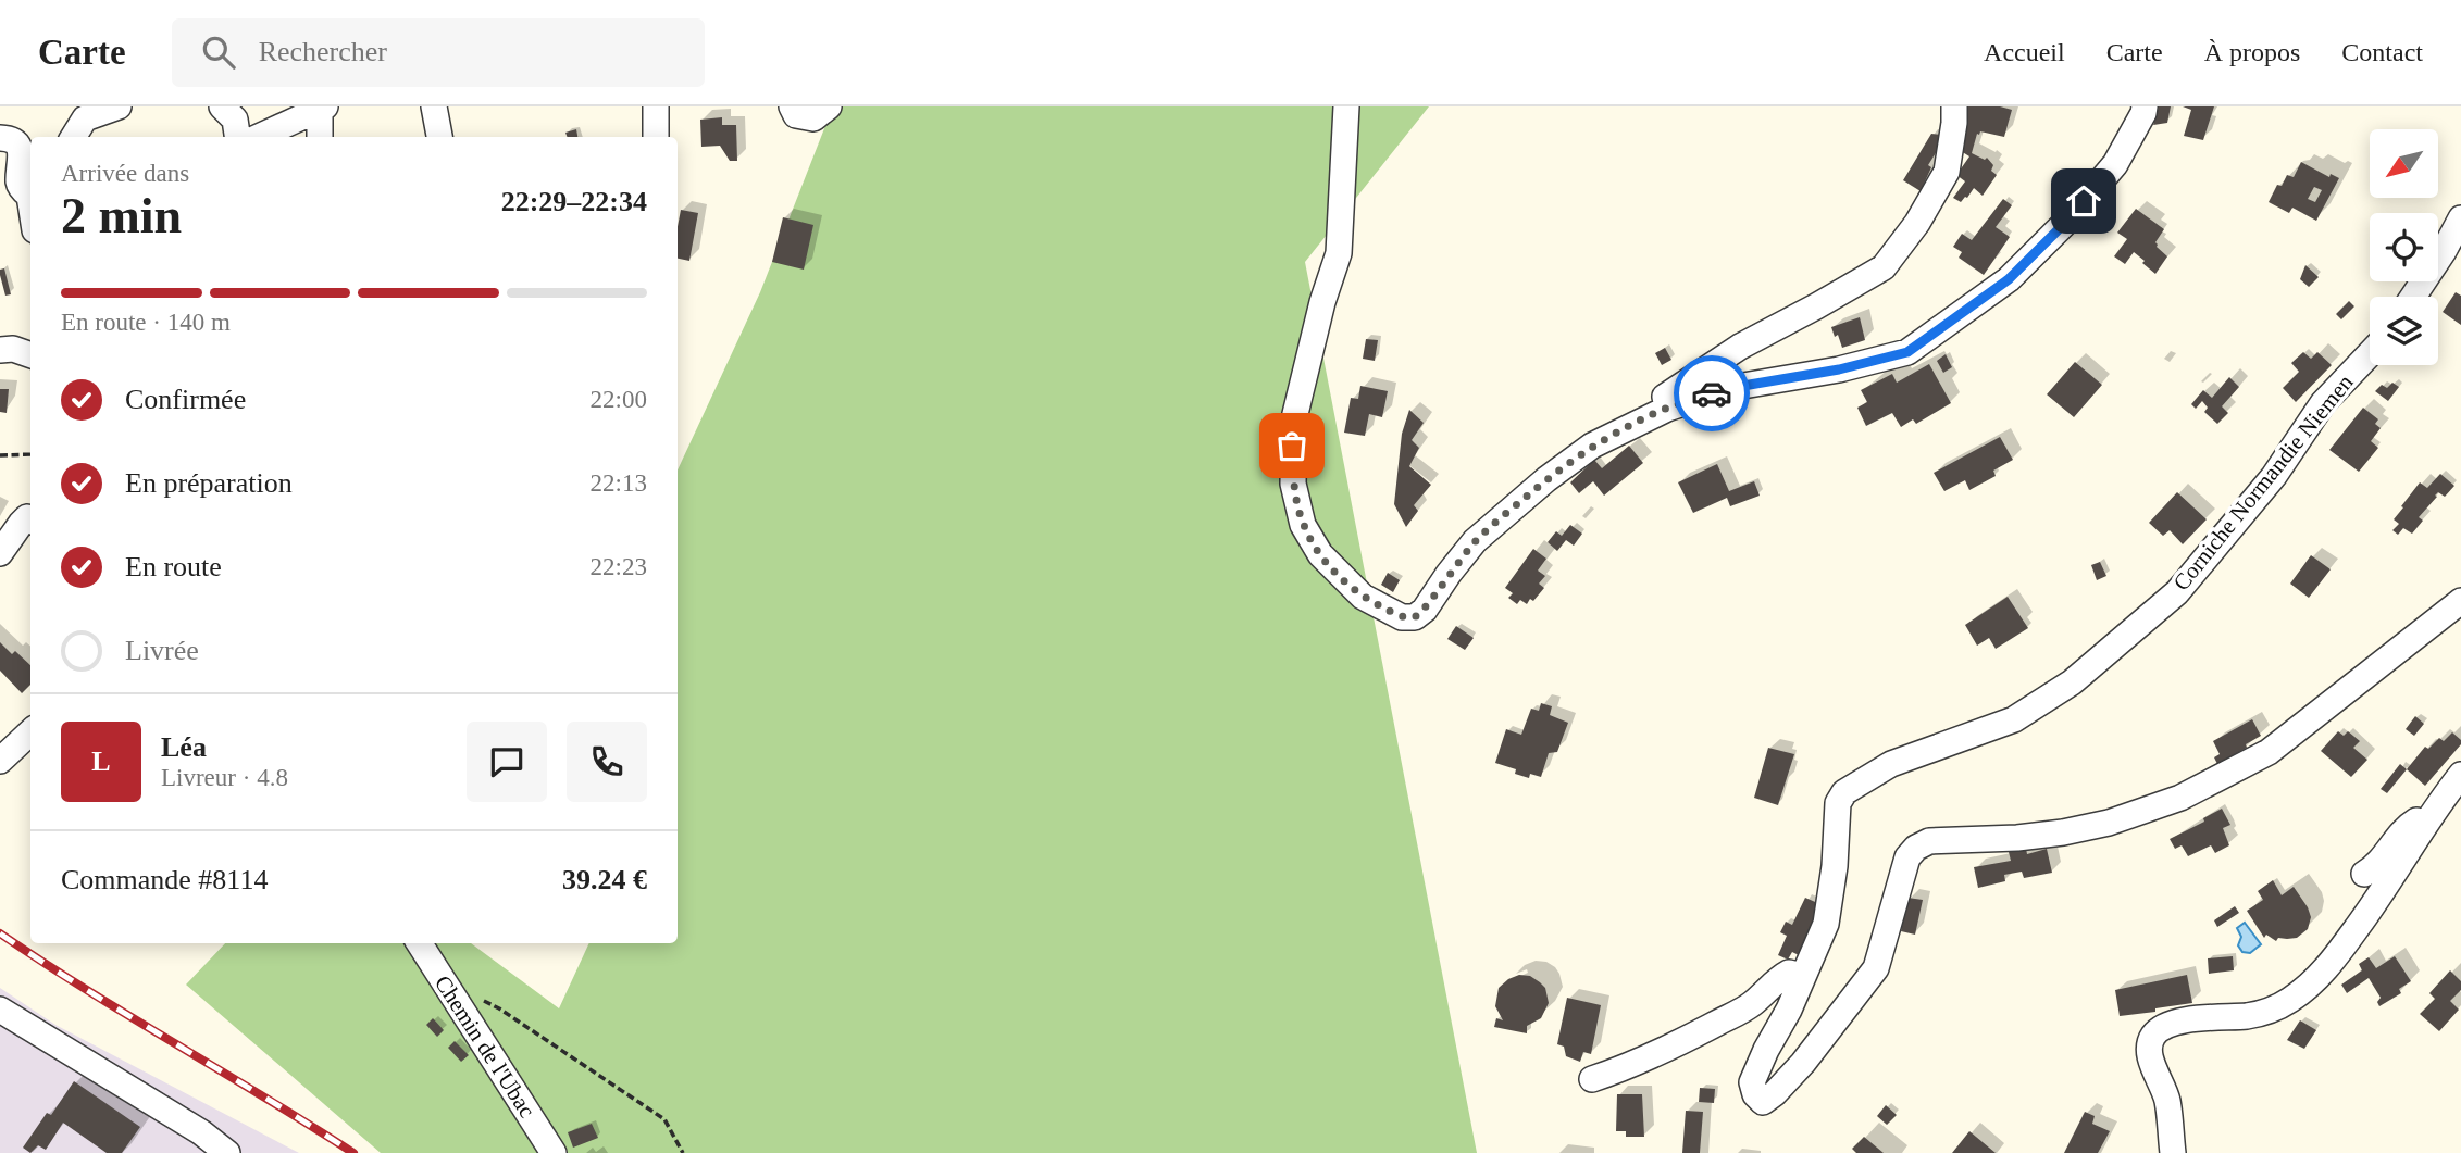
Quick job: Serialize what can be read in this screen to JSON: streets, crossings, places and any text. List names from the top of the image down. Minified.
{"streets":{"street":["Corniche Normandie Niemen","Chemin de l'Ubac"]},"north":"bottom left","page":{"header":"Carte","search":"Rechercher","nav":["Accueil","Carte","À propos","Contact"],"heading":["2 min","Arrivée dans","22:29–22:34"],"panel":["Léa","Livreur · 4.8","Commande #8114","39.24 €"],"bar":"En route · 140 m","list":[["Confirmée","22:00"],["En préparation","22:13"],["En route","22:23"],"Livrée"],"round":"L"}}
